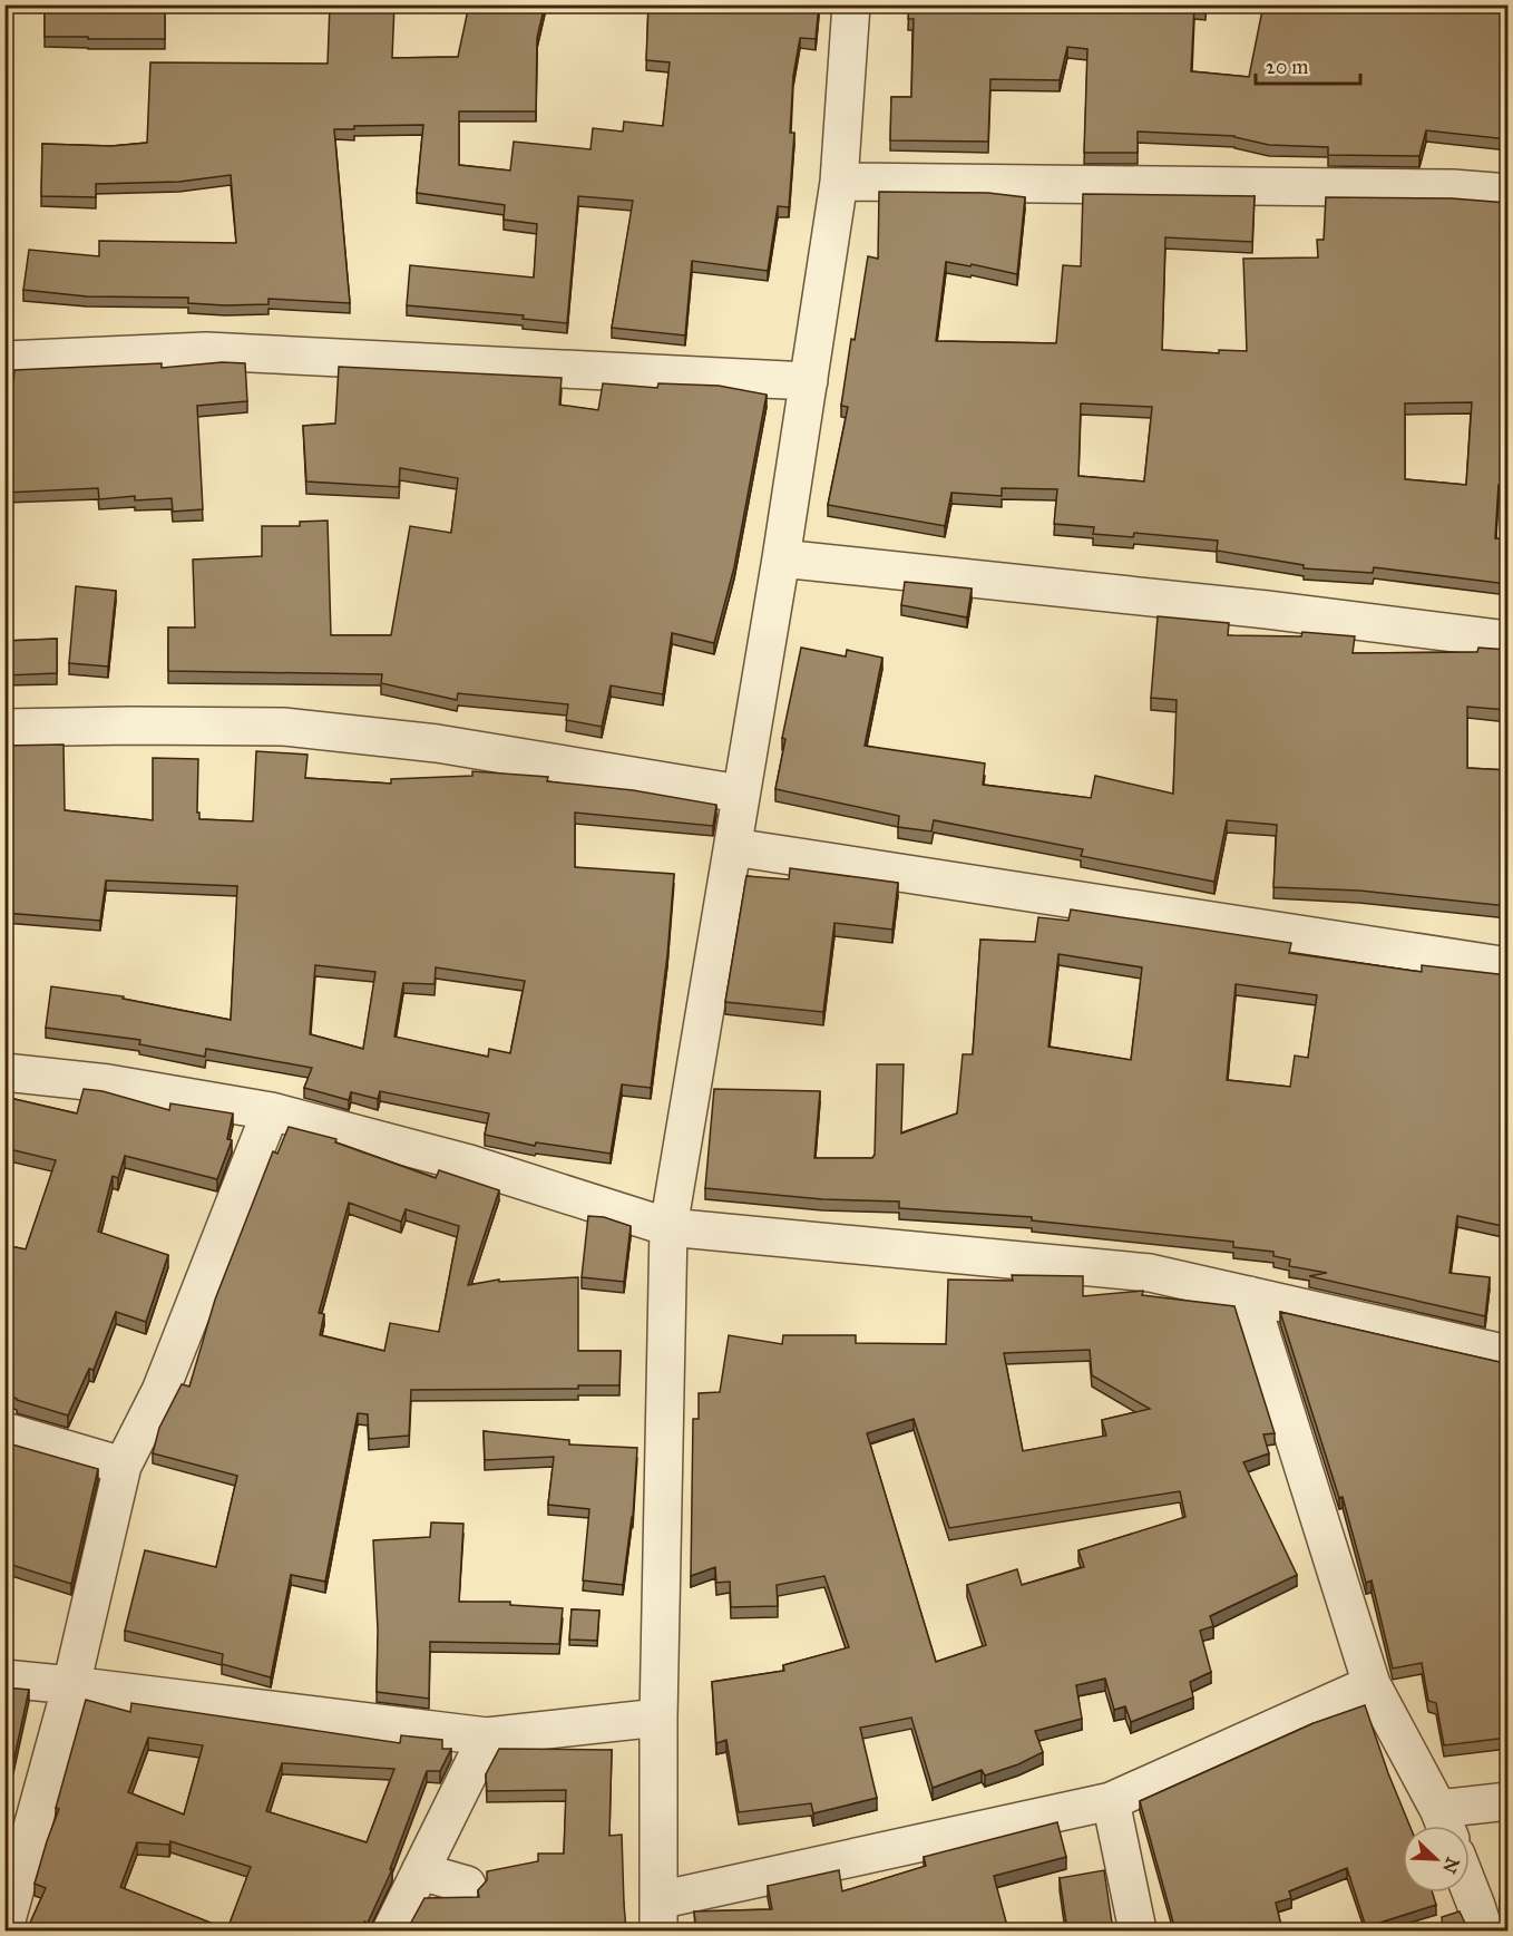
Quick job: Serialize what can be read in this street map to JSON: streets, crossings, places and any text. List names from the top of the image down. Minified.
{"scale_bar":"20 m","north":"bottom right"}
